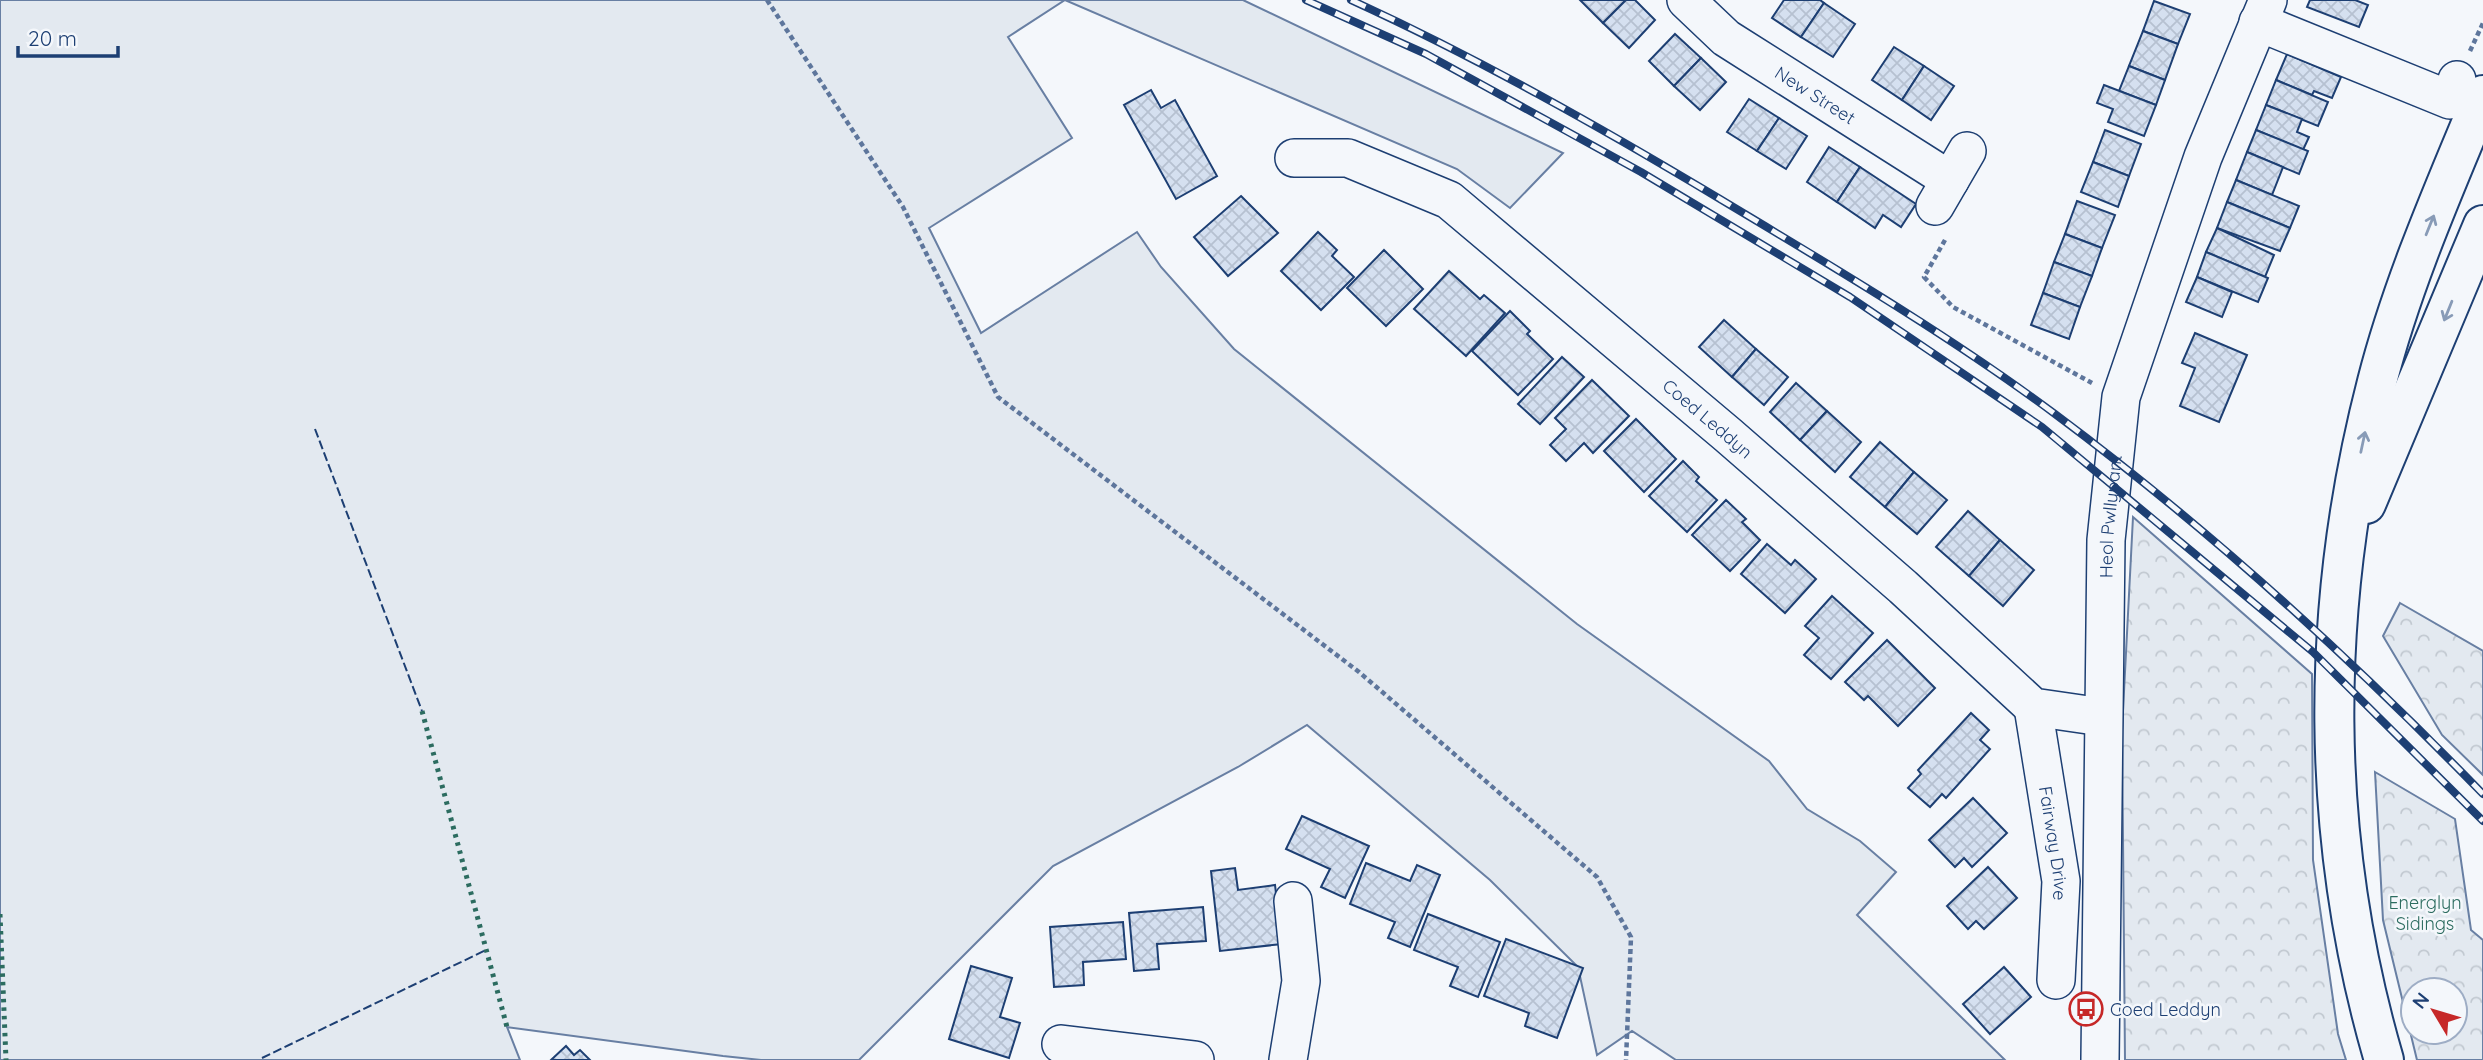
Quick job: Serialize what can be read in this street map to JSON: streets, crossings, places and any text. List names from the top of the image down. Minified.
{"streets":{"street":["New Street","Coed Leddyn","Heol Pwllypant","Fairway Drive"]},"crossings":[["Coed Leddyn","Fairway Drive"]],"parks":["Energlyn Sidings"],"places":{"bus stop":["Coed Leddyn"]},"scale_bar":"20 m","north":"top left"}
